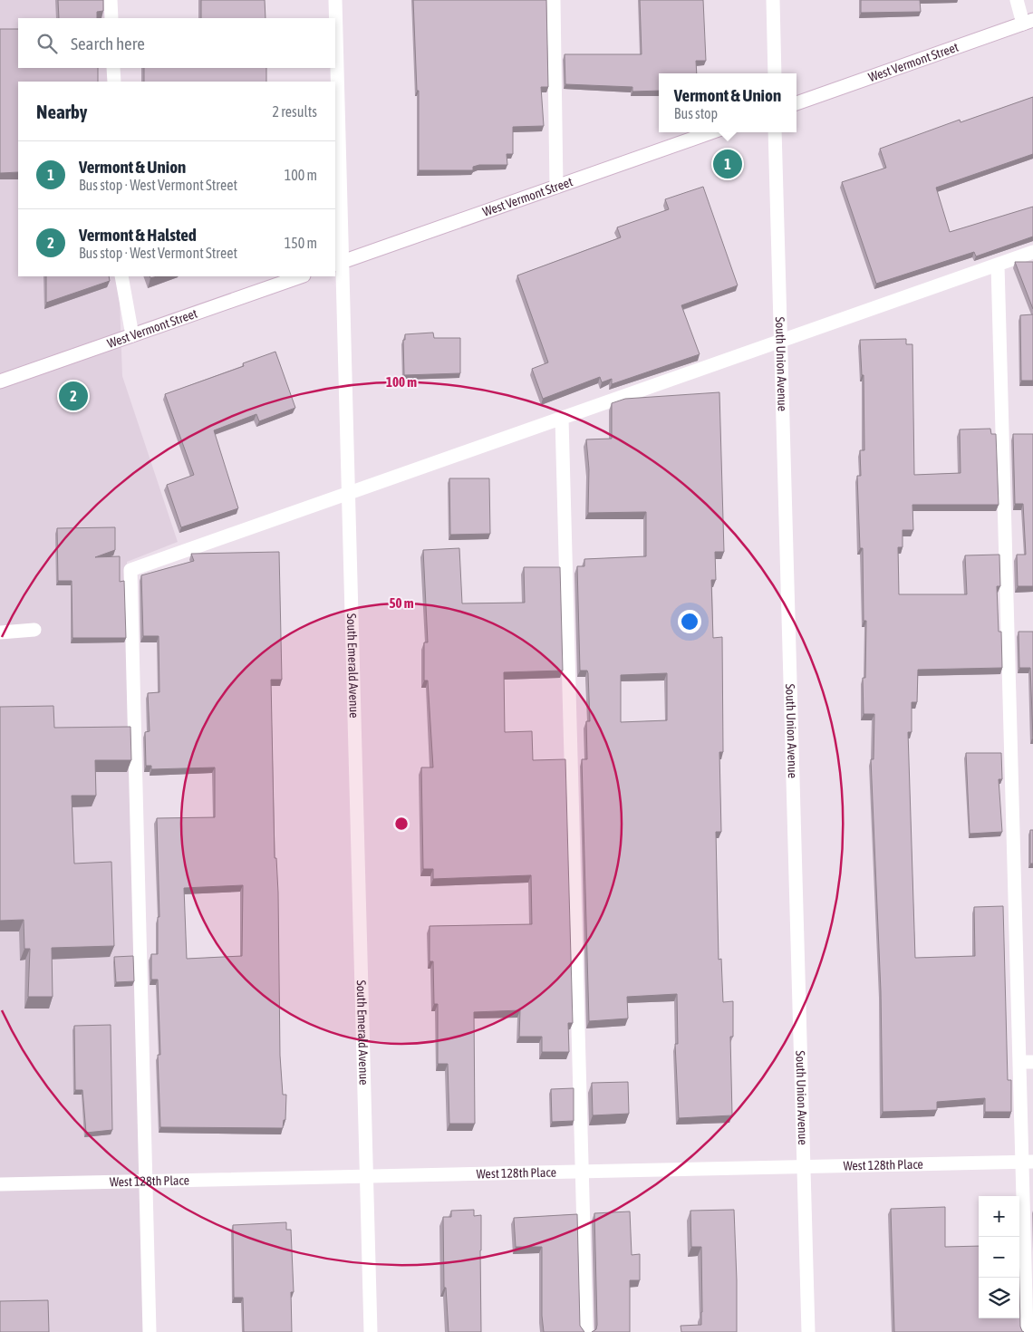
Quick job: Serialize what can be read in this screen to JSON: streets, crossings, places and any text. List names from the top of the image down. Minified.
{"streets":{"street":["West Vermont Street","South Union Avenue","South Emerald Avenue","West 128th Place"]},"crossings":[["West Vermont Street","South Emerald Avenue"],["South Union Avenue","West 128th Place"],["South Emerald Avenue","West 128th Place"]],"page":{"search":"Search here","popup":["Vermont & Union","Bus stop"],"heading":["Nearby","2 results"],"list":[{"mark":"1","name":"Vermont & Union","note":"Bus stop · West Vermont Street","value":"100 m"},{"mark":"2","name":"Vermont & Halsted","note":"Bus stop · West Vermont Street","value":"150 m"}],"pins":["1","2"],"map_buttons":["+","−"]},"rings":["100 m","50 m"]}
